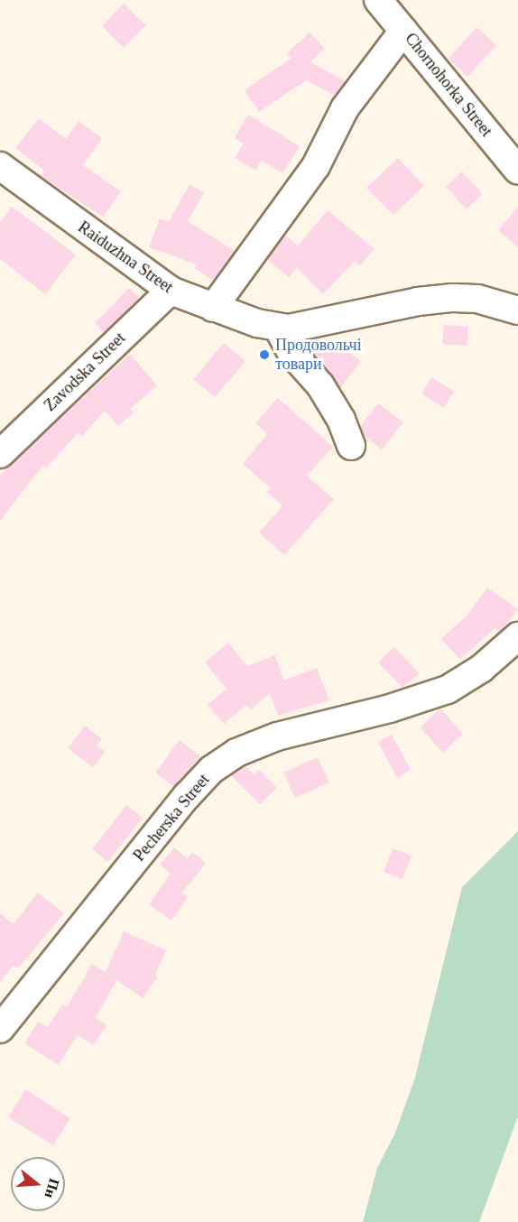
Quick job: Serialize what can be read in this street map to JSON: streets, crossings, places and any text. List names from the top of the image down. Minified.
{"streets":{"street":["Chornohorka Street","Raiduzhna Street","Zavodska Street","Pecherska Street"]},"crossings":[["Raiduzhna Street","Zavodska Street"]],"places":["Продовольчі товари"],"north":"right"}
